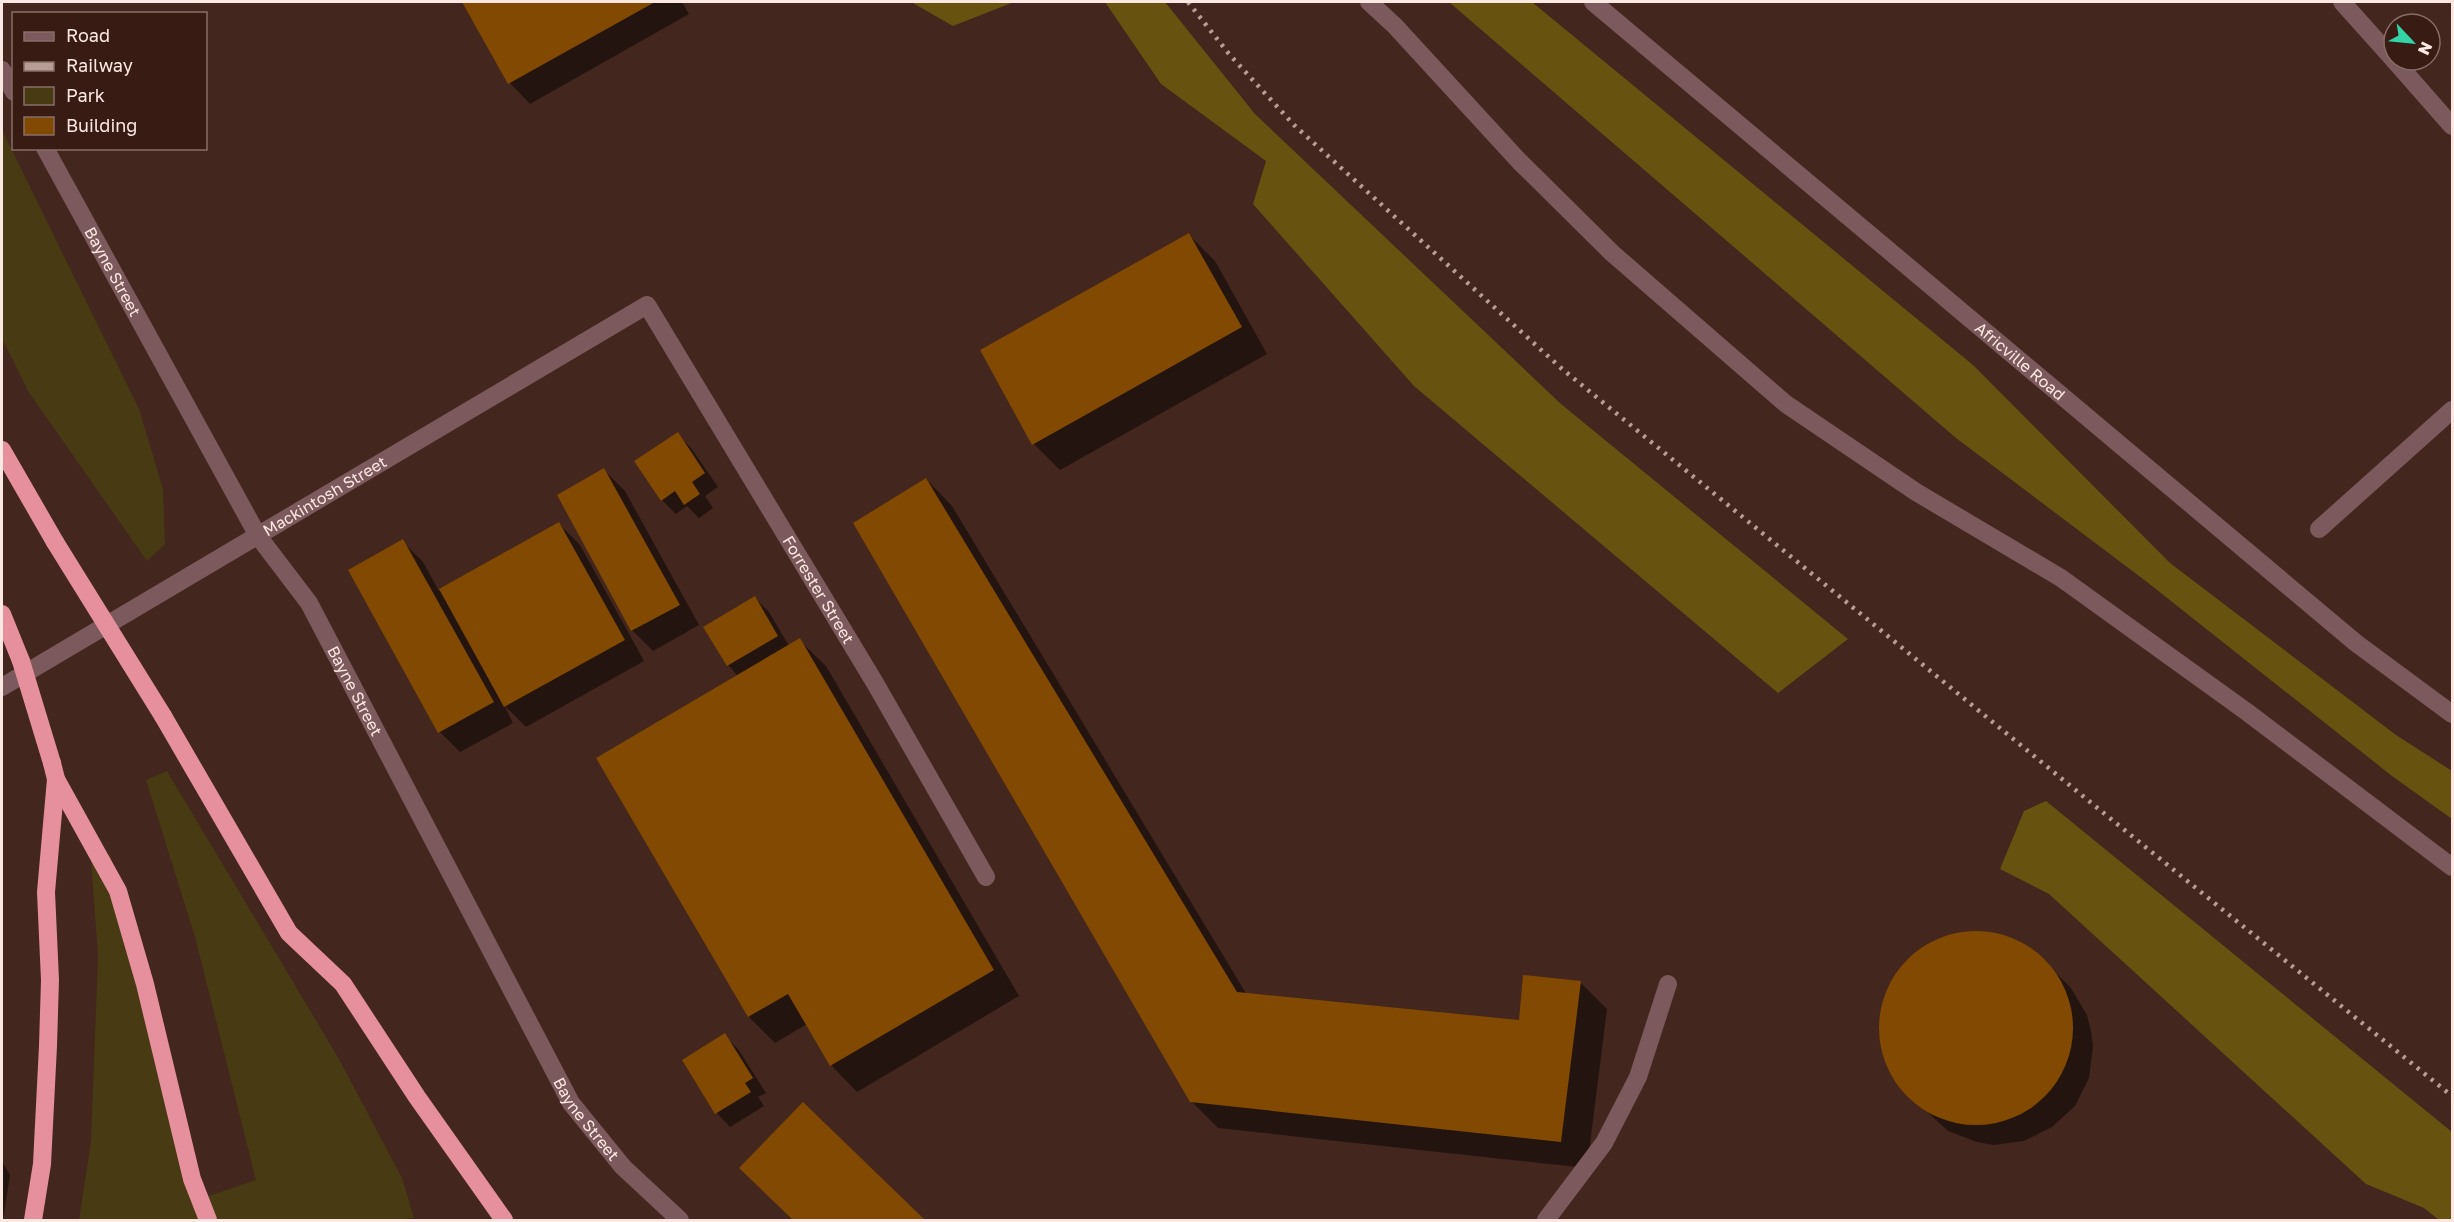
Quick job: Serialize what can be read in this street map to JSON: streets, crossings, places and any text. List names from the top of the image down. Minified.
{"streets":{"street":["Bayne Street","Africville Road","Mackintosh Street","Forrester Street"]},"crossings":[["Bayne Street","Mackintosh Street"],["Mackintosh Street","Forrester Street"]],"legend":["Road","Railway","Park","Building"],"north":"bottom right"}
